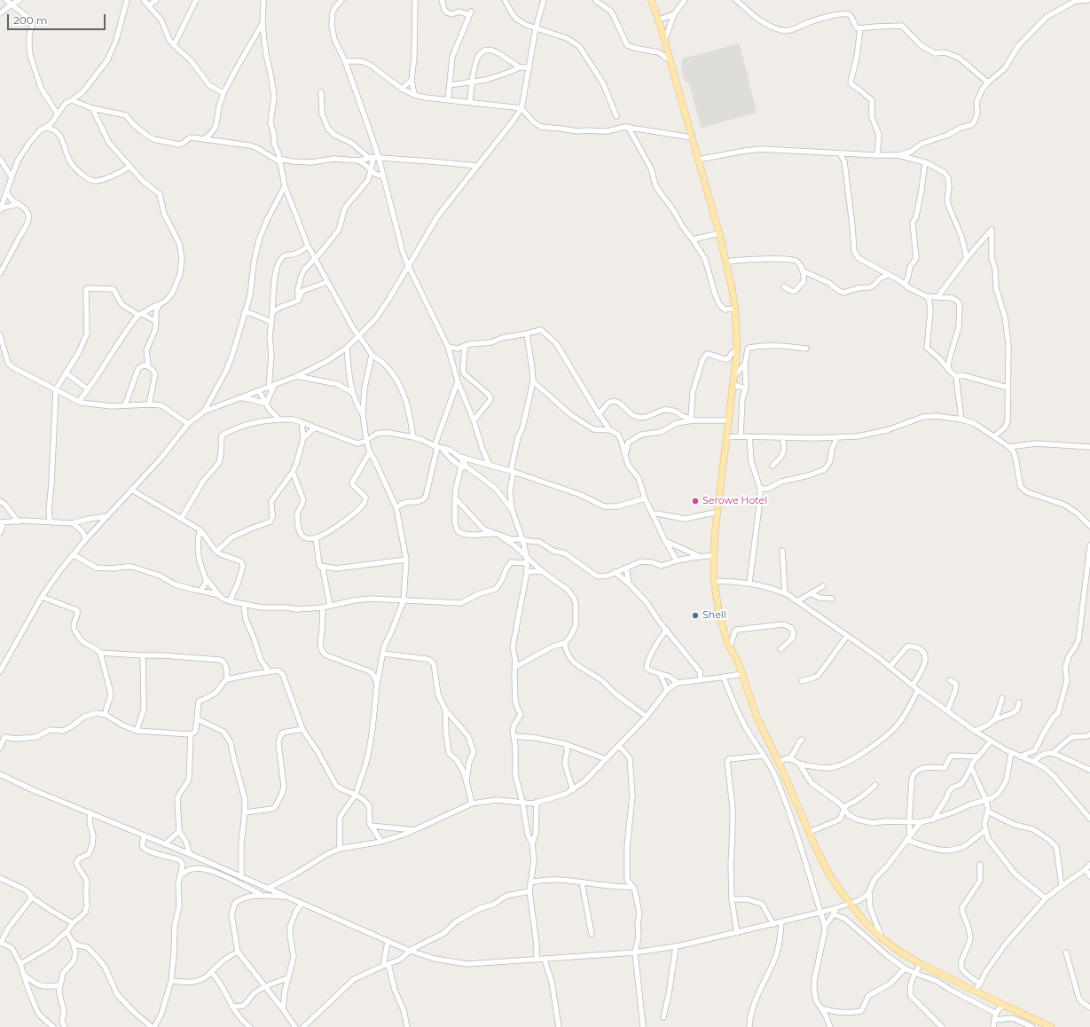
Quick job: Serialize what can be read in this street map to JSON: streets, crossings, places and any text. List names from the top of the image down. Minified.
{"places":["Serowe Hotel","Shell"],"scale_bar":"200 m"}
